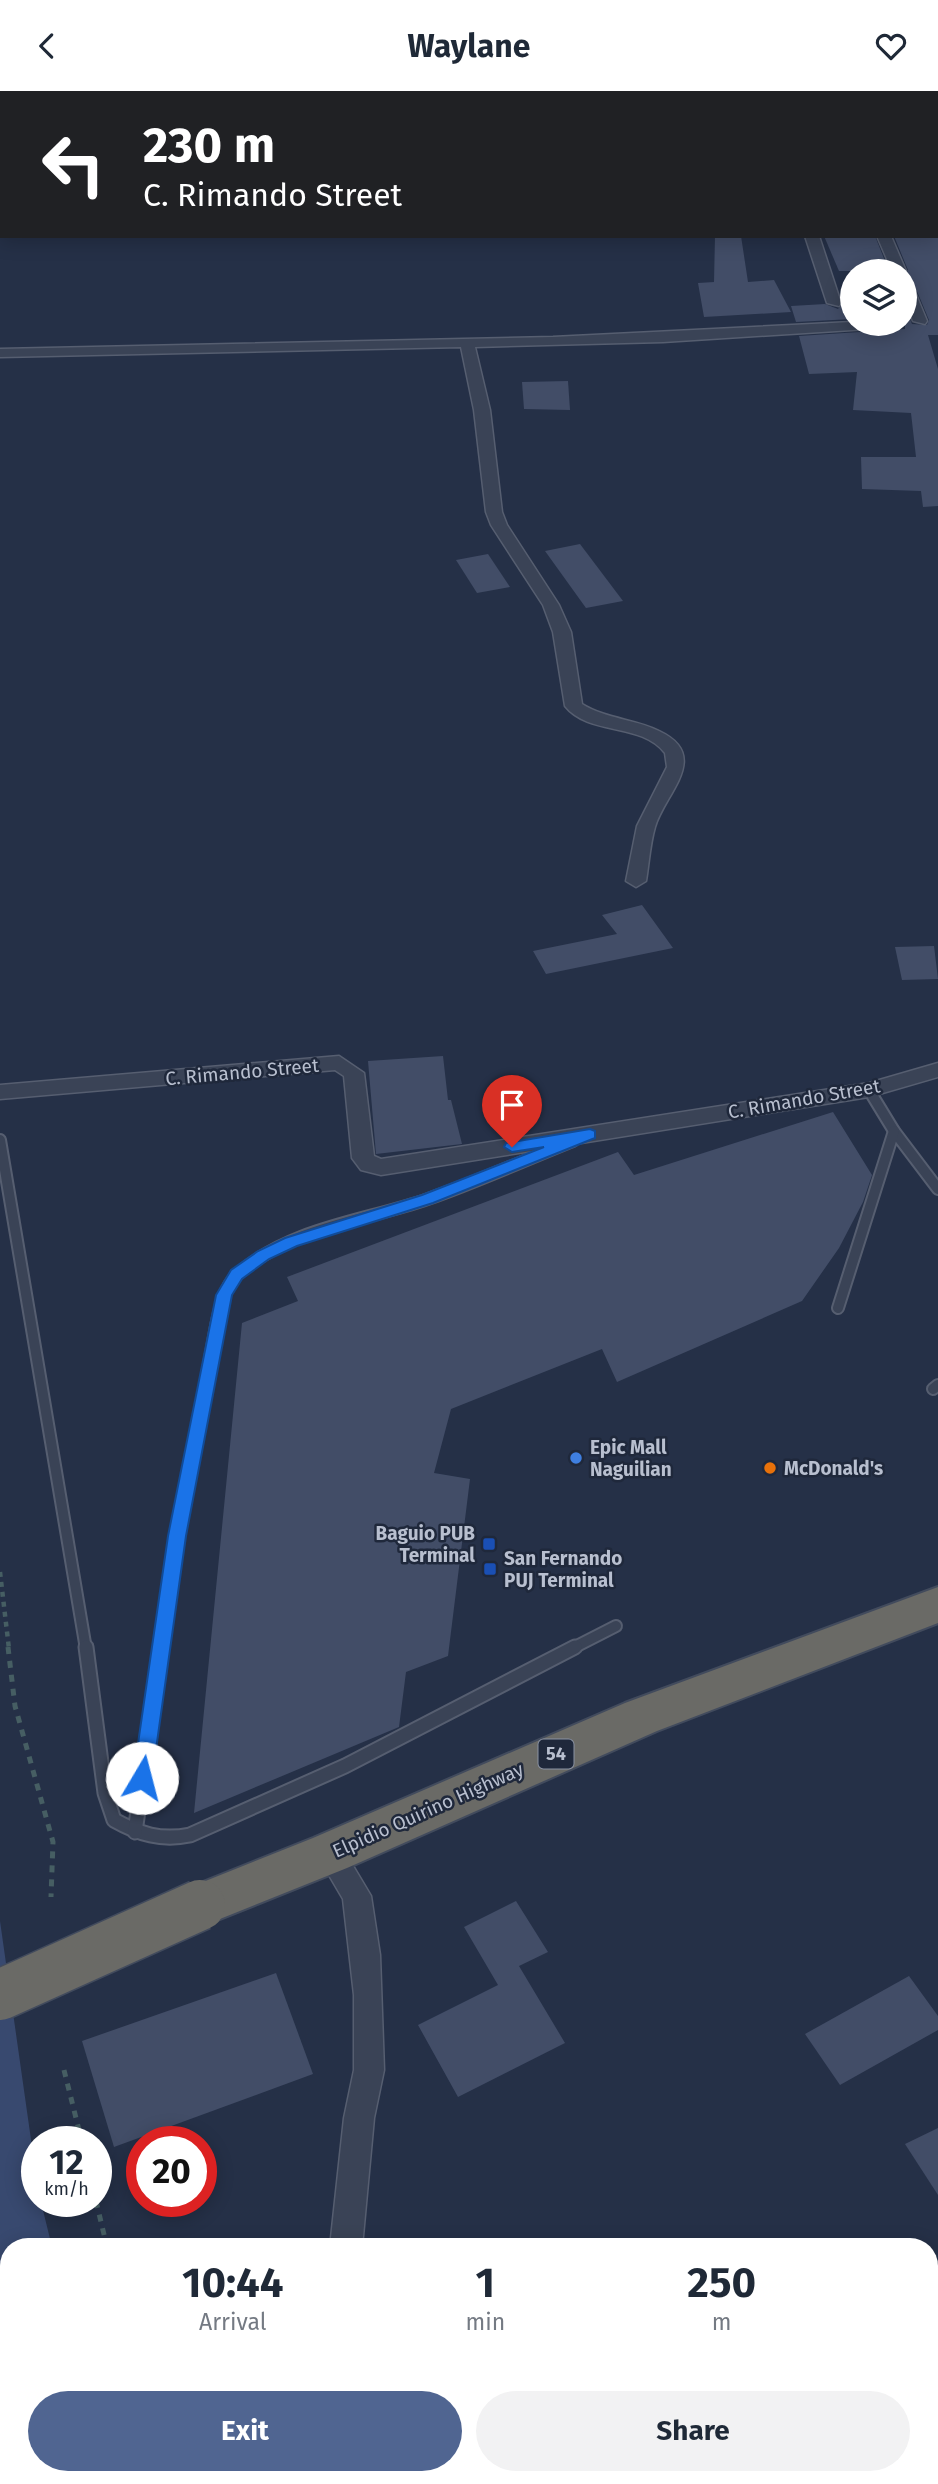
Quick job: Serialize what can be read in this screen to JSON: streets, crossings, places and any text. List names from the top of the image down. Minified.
{"streets":{"highway":["54","Elpidio Quirino Highway"],"street":["C. Rimando Street"]},"places":{"other":["Epic Mall Naguilian","McDonald's"],"transit":["Baguio PUB Terminal","San Fernando PUJ Terminal"]},"page":{"header":"Waylane","turn":["230 m","C. Rimando Street"],"speed":"12 km/h","limit":"20","eta":["10:44","Arrival","1","min","250","m"],"buttons":["Exit","Share"]}}
